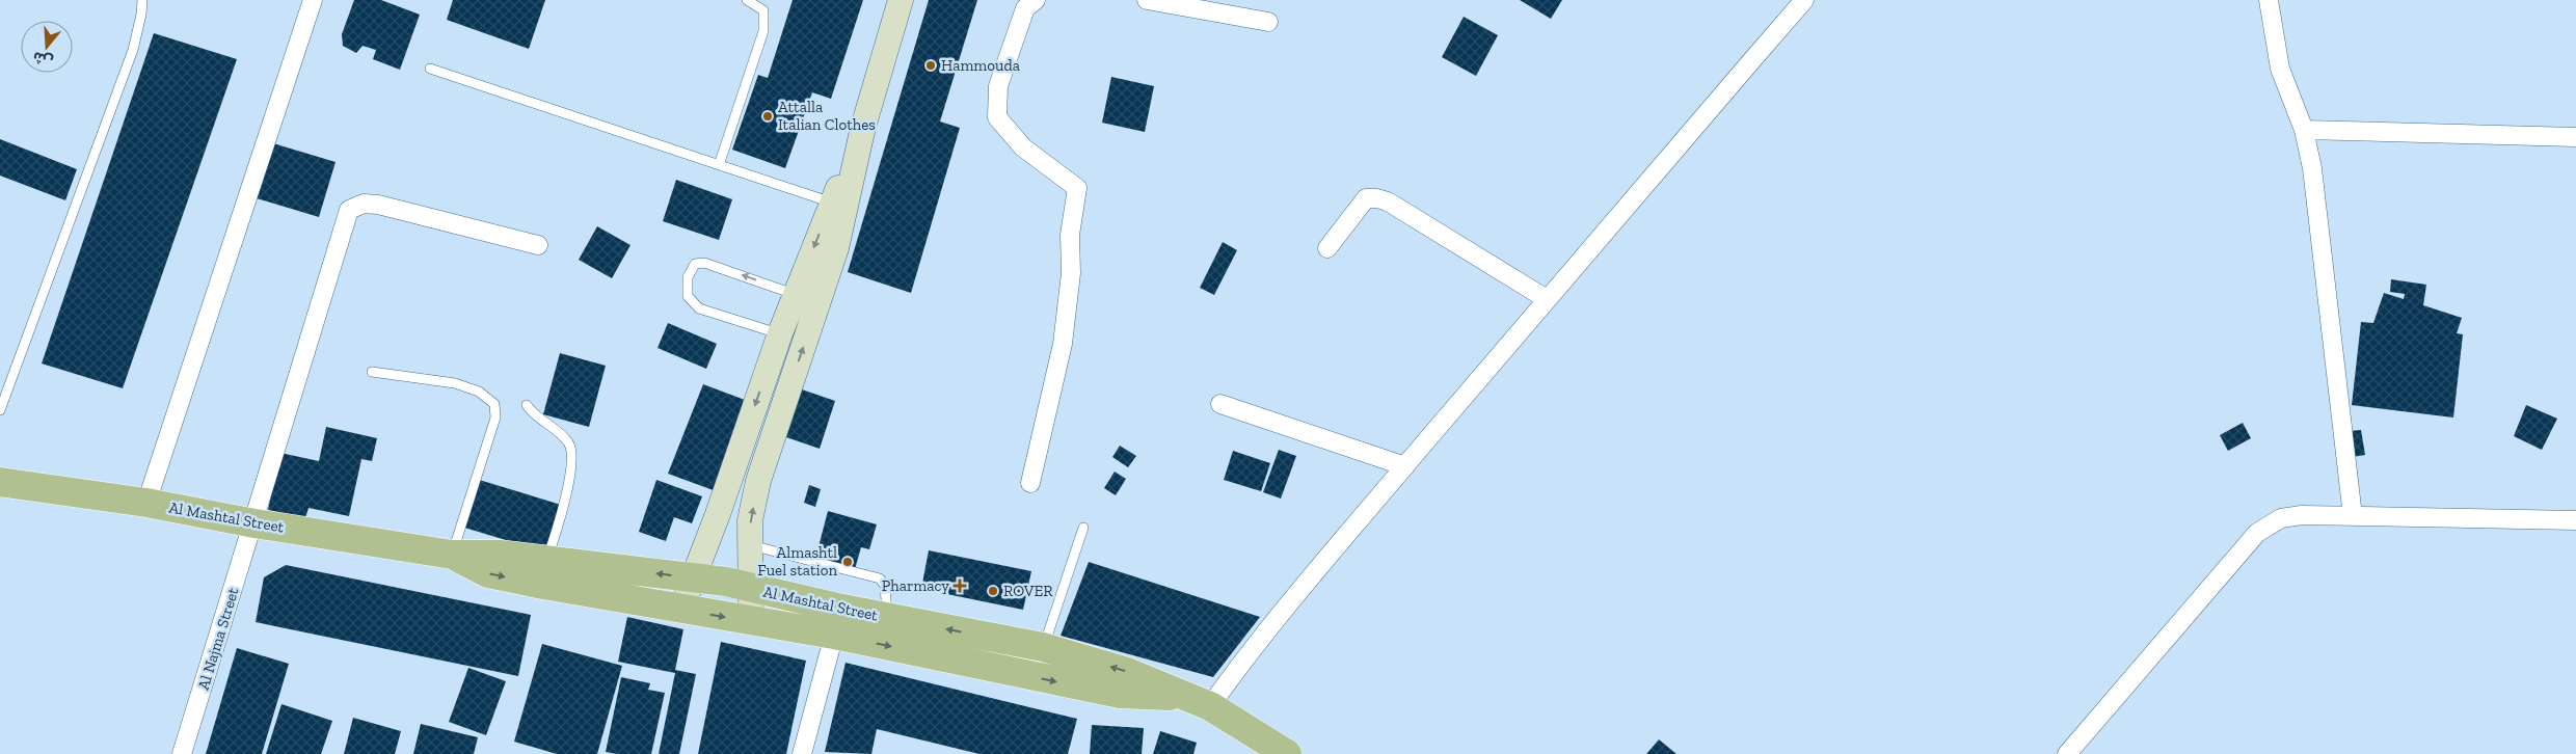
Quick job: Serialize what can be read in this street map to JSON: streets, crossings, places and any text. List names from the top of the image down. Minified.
{"streets":{"main road":["Al Mashtal Street"],"street":["Al Najma Street"]},"crossings":[["Al Mashtal Street","Al Najma Street"]],"places":{"other":["Hammouda","Attalla Italian Clothes","Almashtl Fuel station","ROVER"],"health":["Pharmacy"]},"north":"bottom"}
